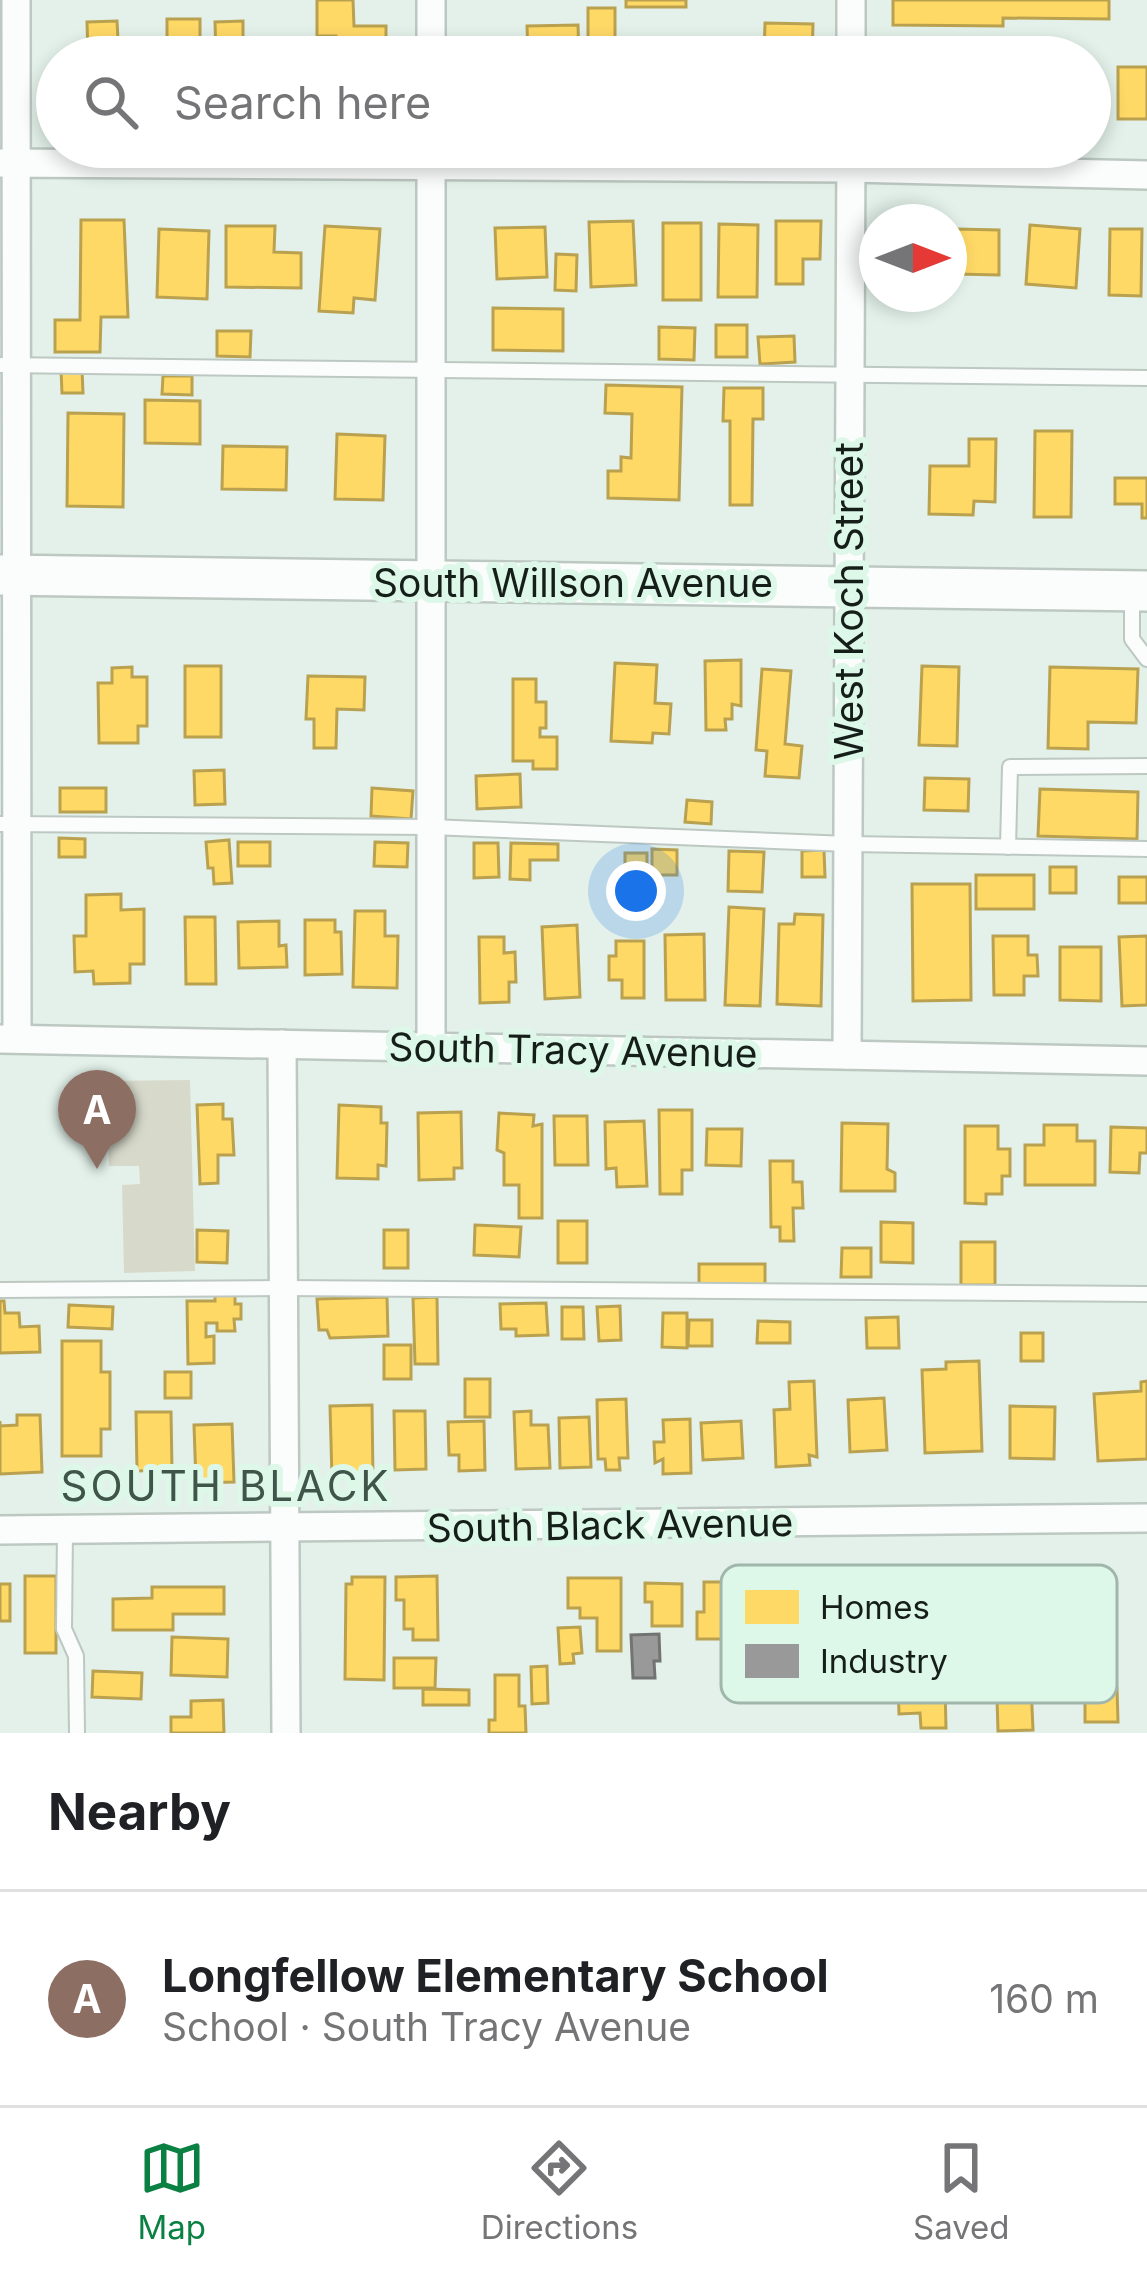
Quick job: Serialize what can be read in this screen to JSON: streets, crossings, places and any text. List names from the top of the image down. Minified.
{"streets":{"main road":["South Willson Avenue"],"street":["West Koch Street","South Tracy Avenue","South Black Avenue"]},"crossings":[["South Willson Avenue","West Koch Street"],["West Koch Street","South Tracy Avenue"]],"districts":["SOUTH BLACK"],"legend":["Homes","Industry"],"north":"right","page":{"search":"Search here","pins":"A","heading":"Nearby","list":[{"mark":"A","name":"Longfellow Elementary School","note":"School · South Tracy Avenue","value":"160 m"}],"nav":["Map","Directions","Saved"]}}
